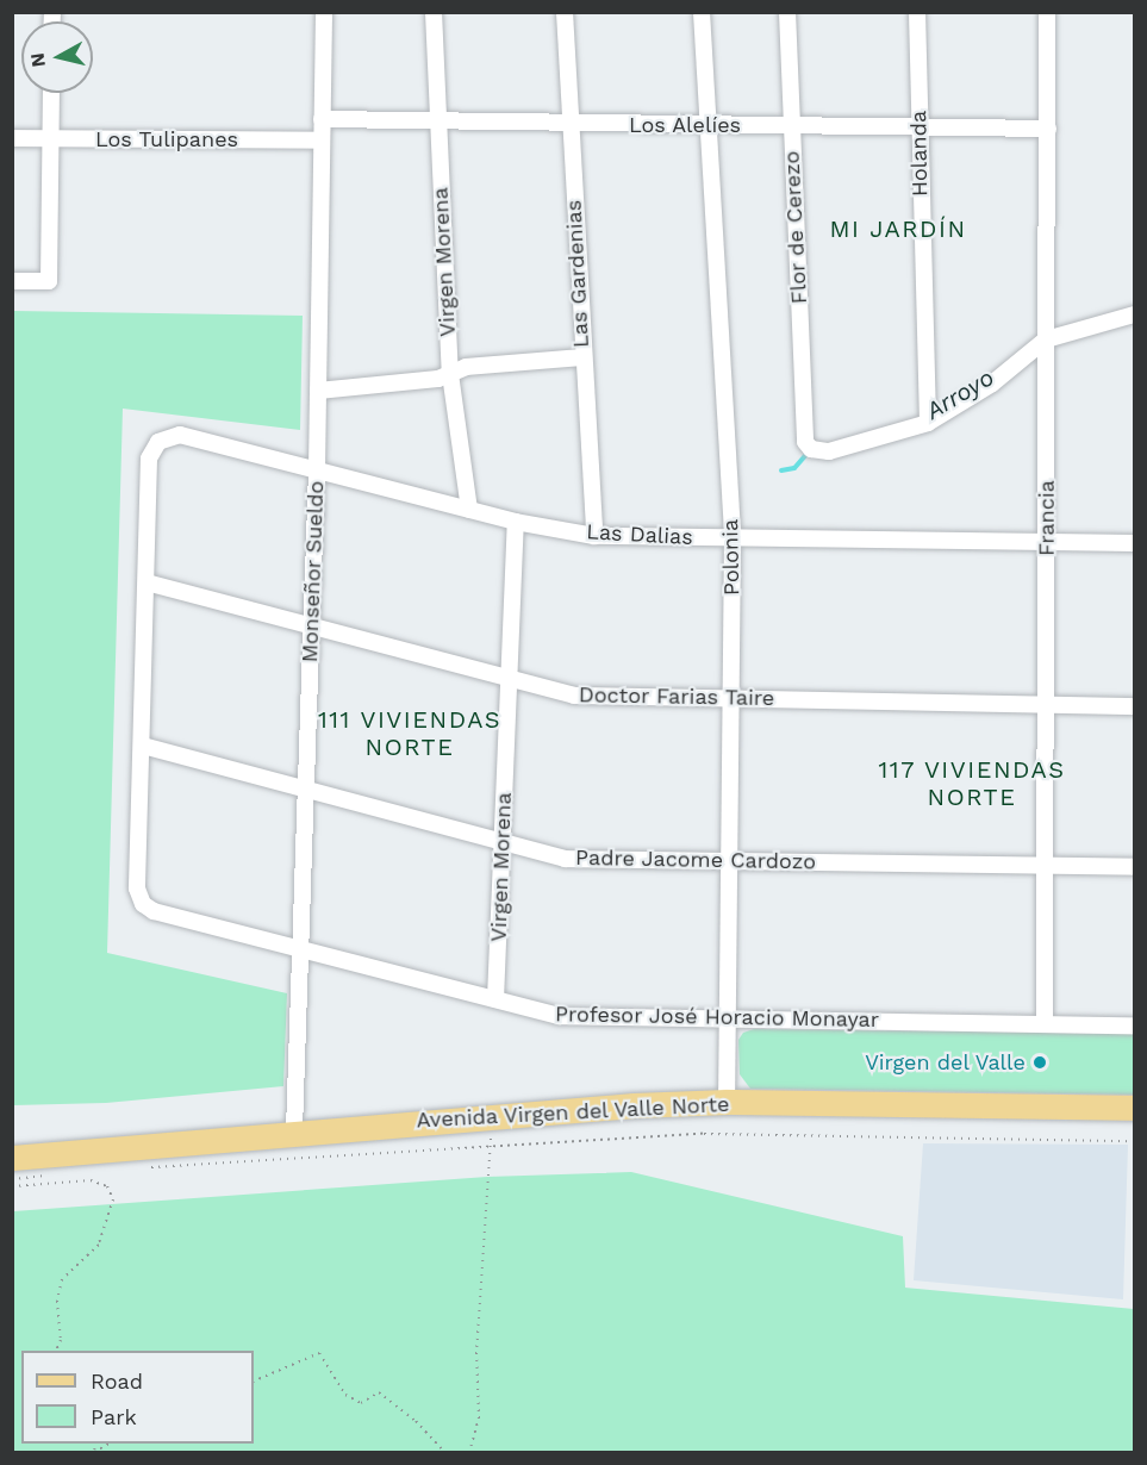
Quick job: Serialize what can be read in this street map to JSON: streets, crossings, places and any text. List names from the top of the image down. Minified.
{"streets":{"main road":["Avenida Virgen del Valle Norte"],"street":["Los Alelíes","Los Tulipanes","Holanda","Flor de Cerezo","Virgen Morena","Las Gardenias","Francia","Las Dalias","Polonia","Monseñor Sueldo","Doctor Farias Taire","Padre Jacome Cardozo","Profesor José Horacio Monayar"]},"crossings":[["Los Alelíes","Holanda"],["Los Alelíes","Flor de Cerezo"],["Los Alelíes","Virgen Morena"],["Los Alelíes","Las Gardenias"],["Los Alelíes","Francia"],["Los Alelíes","Polonia"],["Los Alelíes","Monseñor Sueldo"],["Los Tulipanes","Monseñor Sueldo"],["Holanda","Flor de Cerezo"],["Virgen Morena","Las Dalias"],["Virgen Morena","Doctor Farias Taire"],["Virgen Morena","Padre Jacome Cardozo"],["Virgen Morena","Profesor José Horacio Monayar"],["Las Gardenias","Las Dalias"],["Francia","Las Dalias"],["Francia","Doctor Farias Taire"],["Francia","Padre Jacome Cardozo"],["Francia","Profesor José Horacio Monayar"],["Las Dalias","Polonia"],["Las Dalias","Monseñor Sueldo"],["Las Dalias","Doctor Farias Taire"],["Polonia","Doctor Farias Taire"],["Polonia","Padre Jacome Cardozo"],["Polonia","Profesor José Horacio Monayar"],["Polonia","Avenida Virgen del Valle Norte"],["Monseñor Sueldo","Doctor Farias Taire"],["Monseñor Sueldo","Padre Jacome Cardozo"],["Monseñor Sueldo","Profesor José Horacio Monayar"],["Monseñor Sueldo","Avenida Virgen del Valle Norte"],["Padre Jacome Cardozo","Profesor José Horacio Monayar"]],"districts":["MI JARDÍN","111 VIVIENDAS NORTE","117 VIVIENDAS NORTE"],"water":["Arroyo"],"places":["Virgen del Valle"],"legend":["Road","Park"],"north":"left"}
